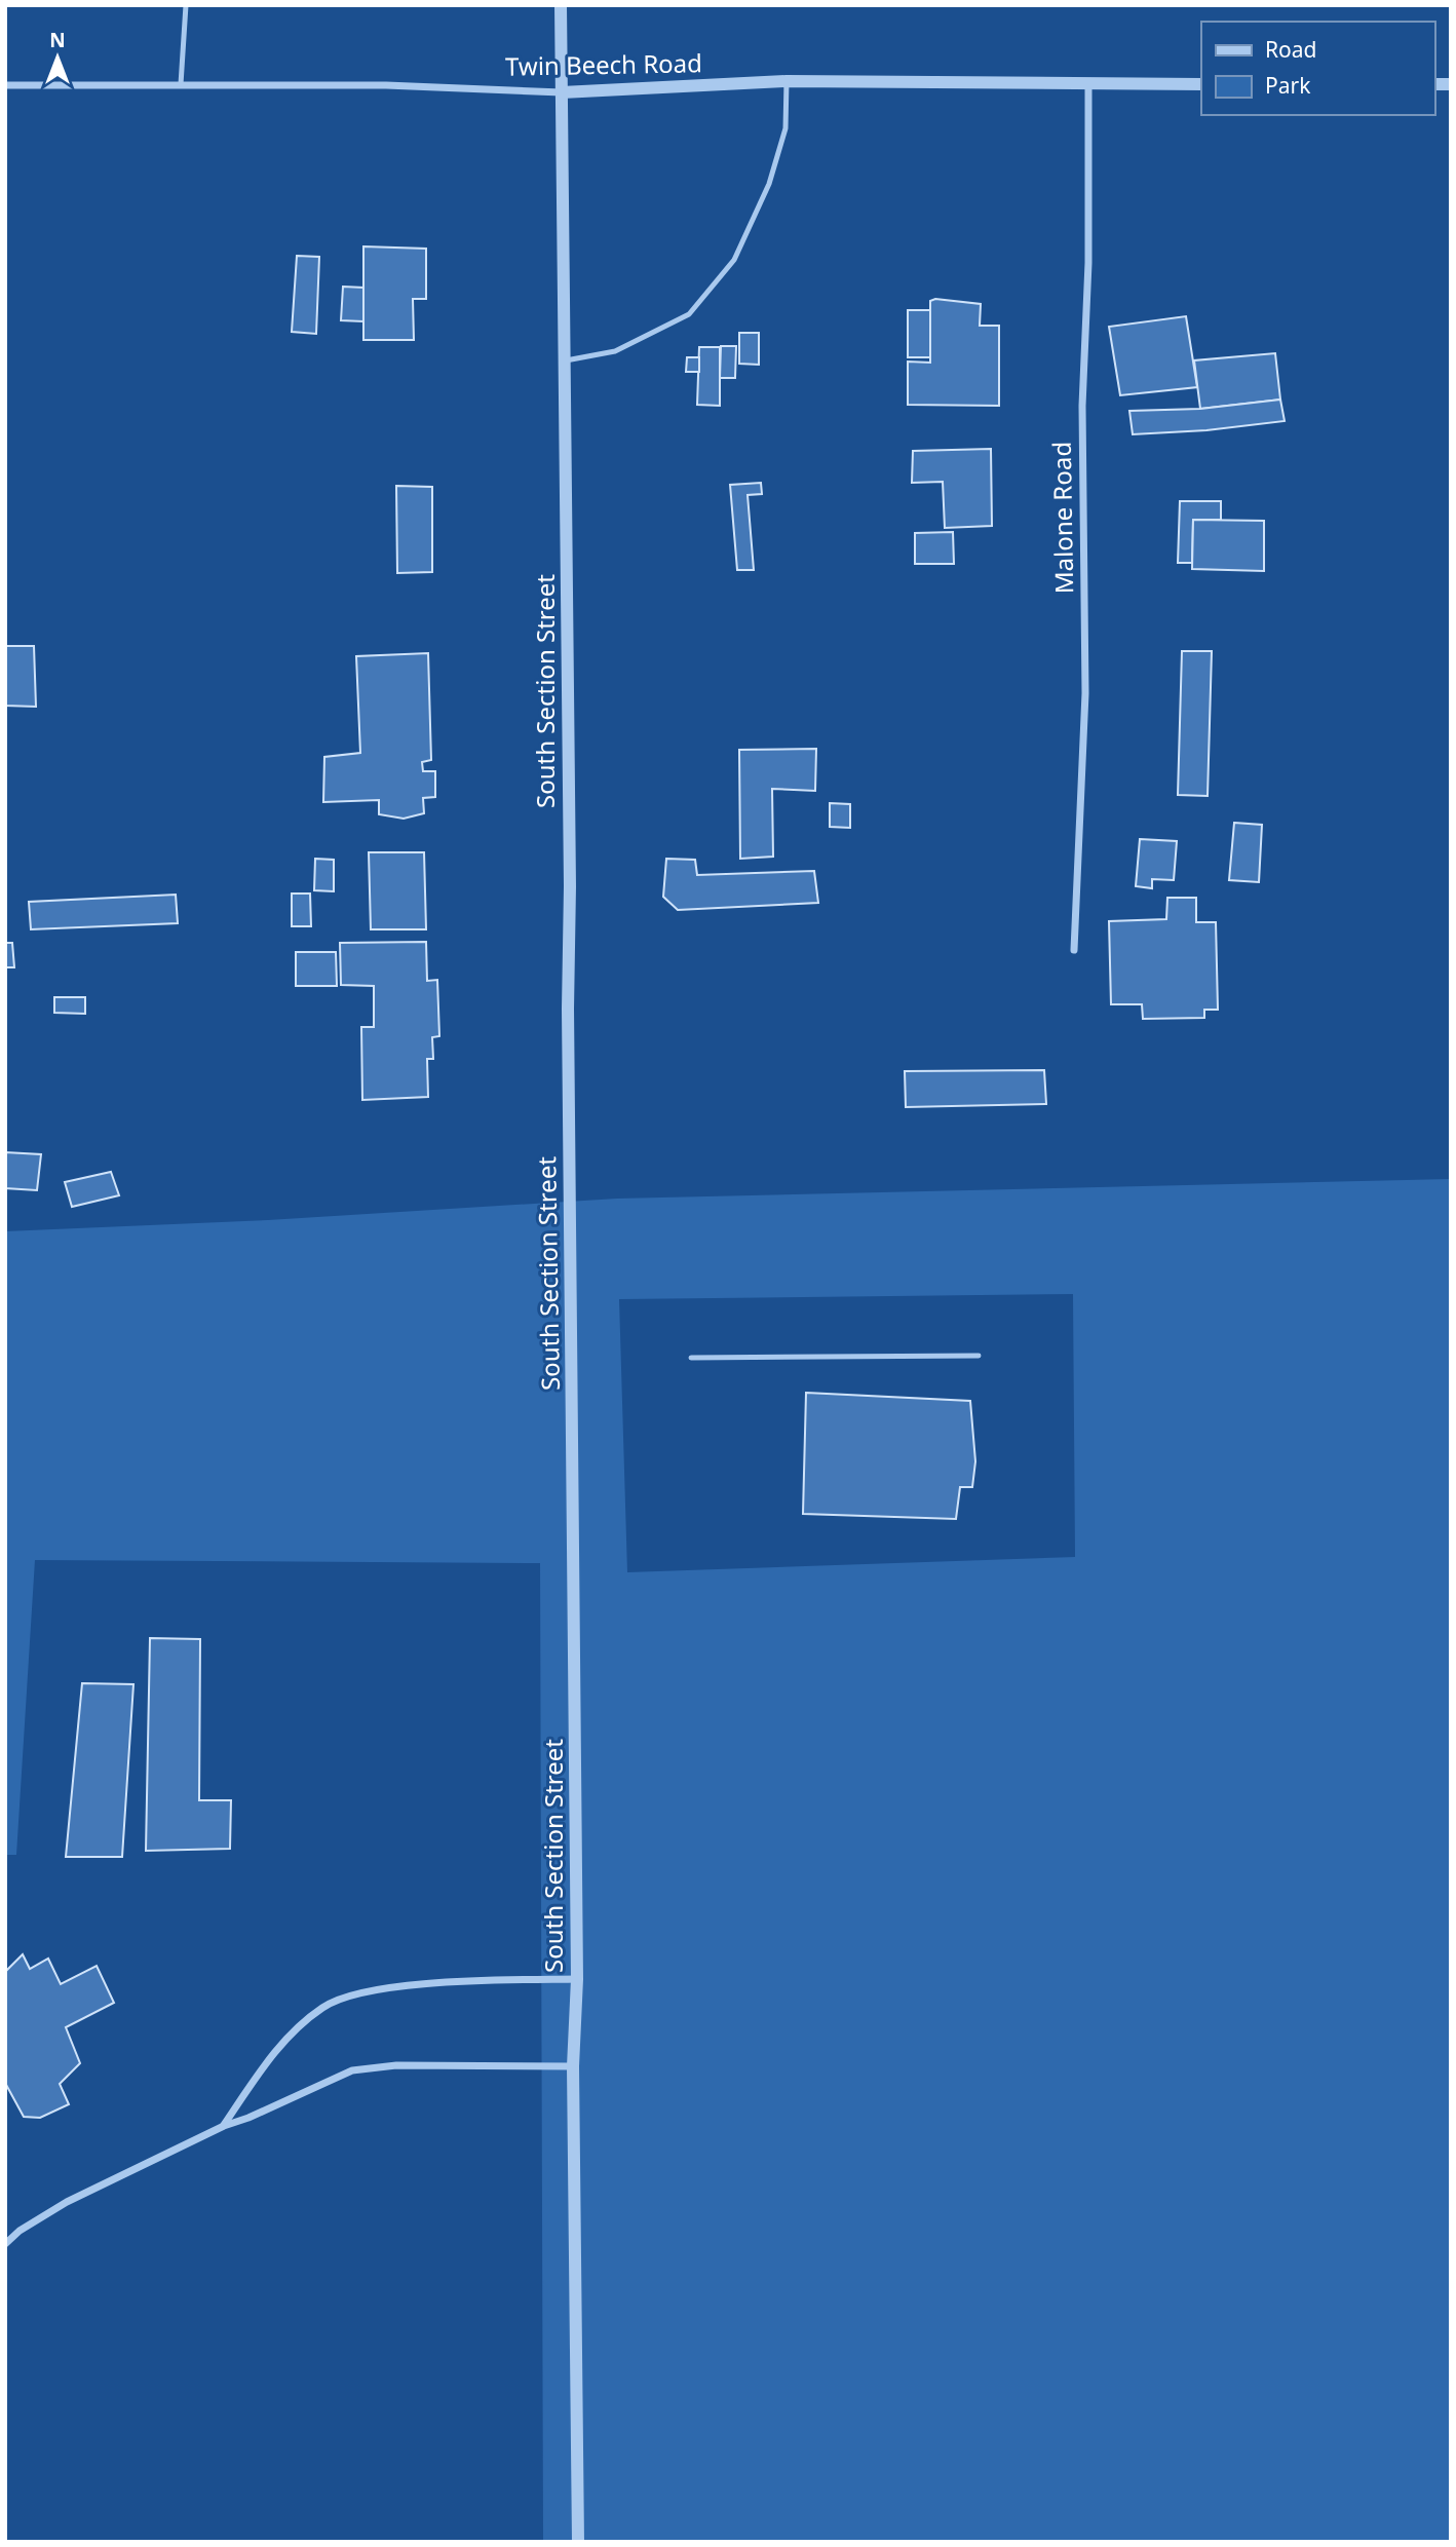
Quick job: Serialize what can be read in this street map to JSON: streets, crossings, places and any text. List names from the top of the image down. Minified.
{"streets":{"street":["Twin Beech Road","Malone Road","South Section Street"]},"crossings":[["Twin Beech Road","Malone Road"],["Twin Beech Road","South Section Street"]],"legend":["Road","Park"],"north":"top"}
